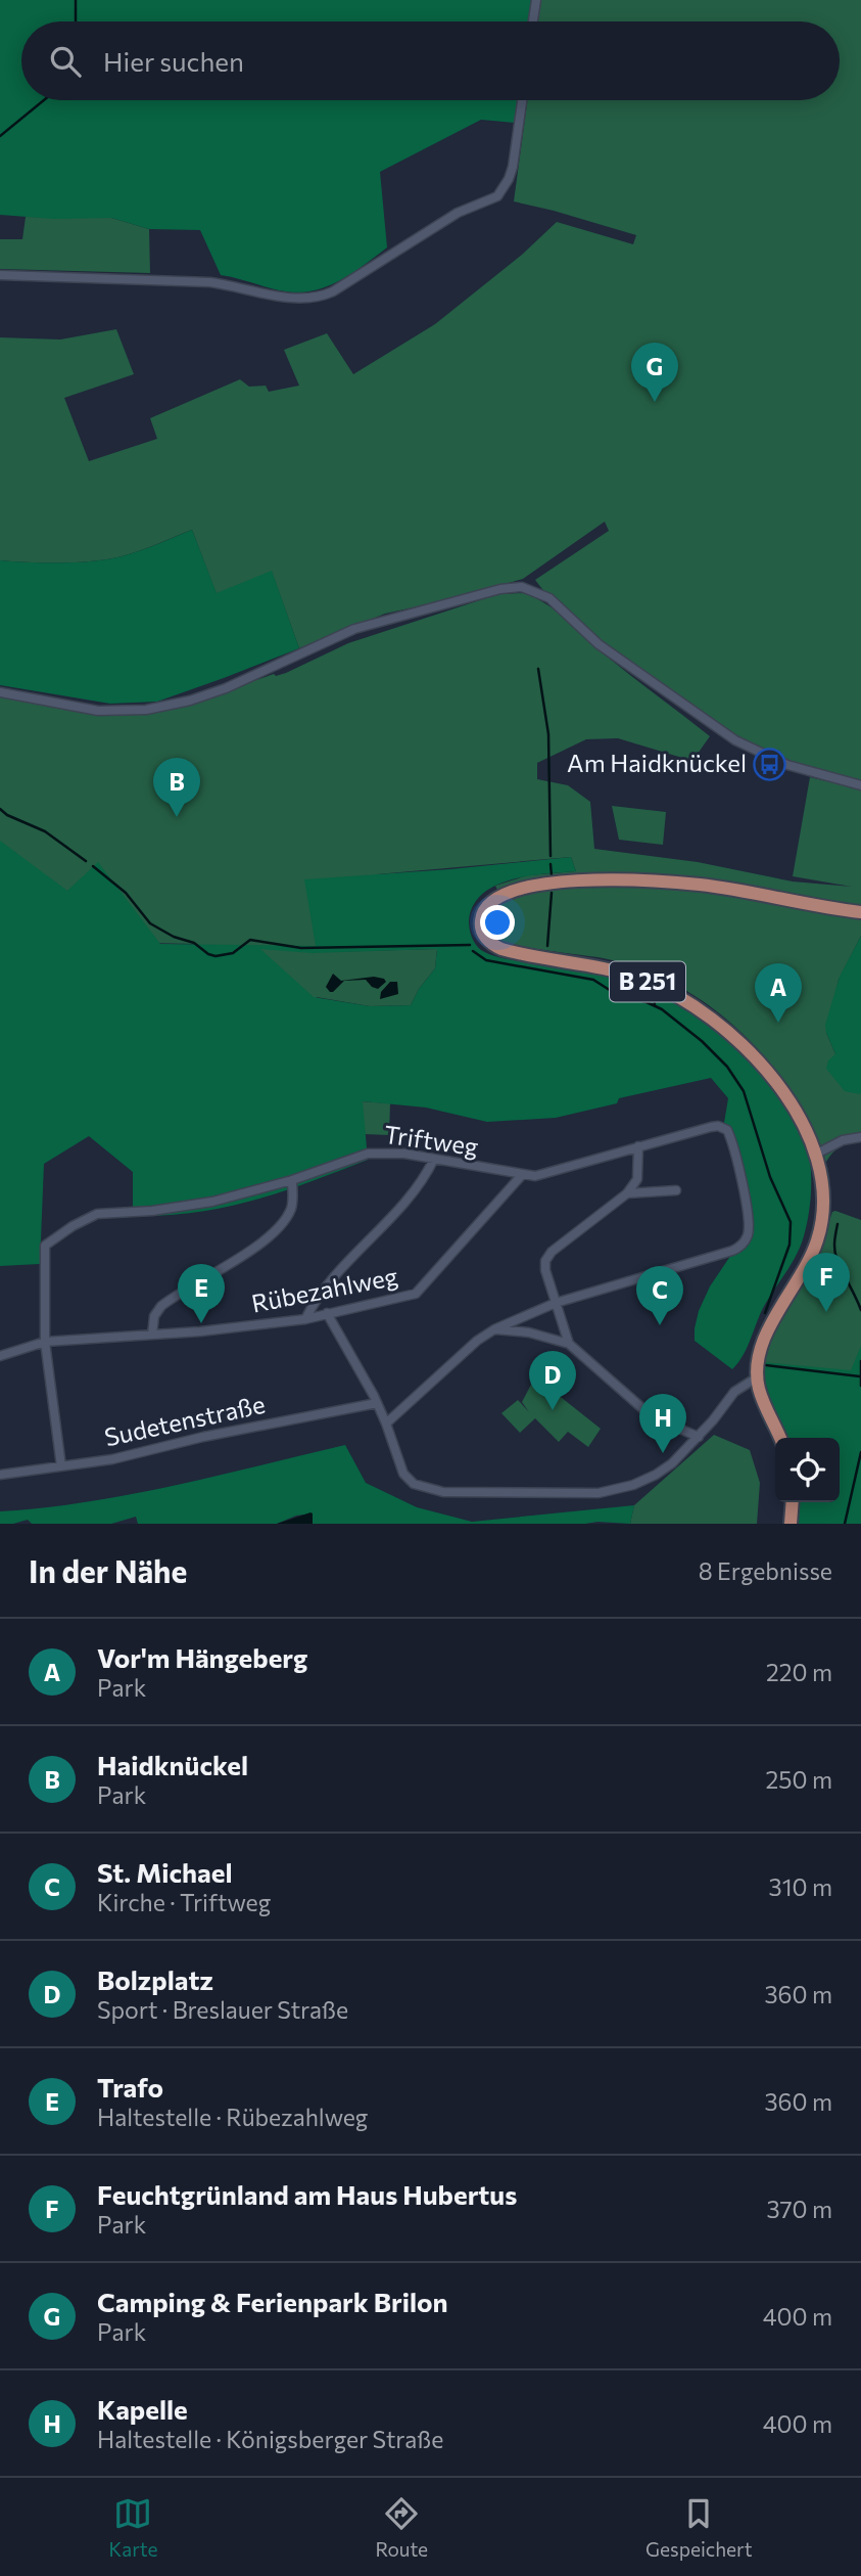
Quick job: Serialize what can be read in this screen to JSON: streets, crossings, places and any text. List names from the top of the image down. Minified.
{"streets":{"main road":["B 251"],"street":["Triftweg","Rübezahlweg","Sudetenstraße"]},"crossings":[["Triftweg","Rübezahlweg"],["Triftweg","Sudetenstraße"]],"places":{"bus stop":["Am Haidknückel"]},"page":{"search":"Hier suchen","pins":["G","B","A","F","E","C","D","H"],"heading":["In der Nähe","8 Ergebnisse"],"list":[{"mark":"A","name":"Vor'm Hängeberg","note":"Park","value":"220 m"},{"mark":"B","name":"Haidknückel","note":"Park","value":"250 m"},{"mark":"C","name":"St. Michael","note":"Kirche · Triftweg","value":"310 m"},{"mark":"D","name":"Bolzplatz","note":"Sport · Breslauer Straße","value":"360 m"},{"mark":"E","name":"Trafo","note":"Haltestelle · Rübezahlweg","value":"360 m"},{"mark":"F","name":"Feuchtgrünland am Haus Hubertus","note":"Park","value":"370 m"},{"mark":"G","name":"Camping & Ferienpark Brilon","note":"Park","value":"400 m"},{"mark":"H","name":"Kapelle","note":"Haltestelle · Königsberger Straße","value":"400 m"}],"nav":["Karte","Route","Gespeichert"]}}
